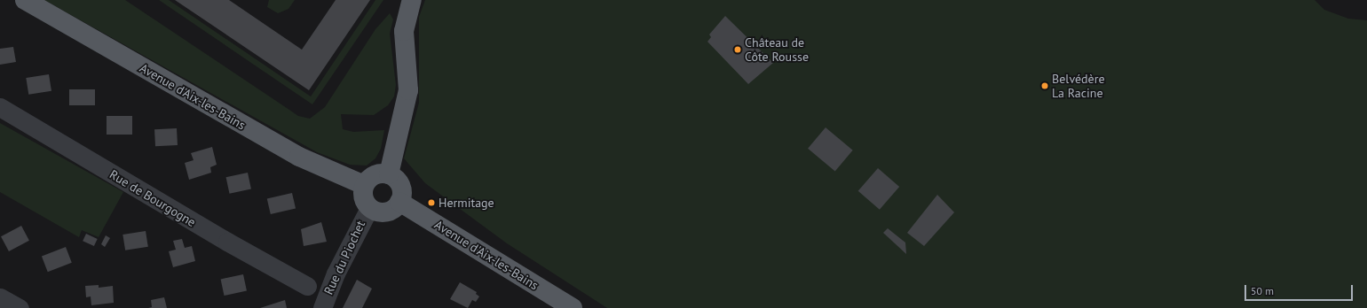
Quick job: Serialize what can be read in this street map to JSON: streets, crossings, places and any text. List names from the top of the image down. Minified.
{"streets":{"main road":["Avenue d'Aix-les-Bains"],"street":["Rue de Bourgogne","Rue du Piochet"]},"crossings":[["Avenue d'Aix-les-Bains","Rue du Piochet"]],"places":["Château de Côte Rousse","Belvédère La Racine","Hermitage"],"scale_bar":"50 m"}
